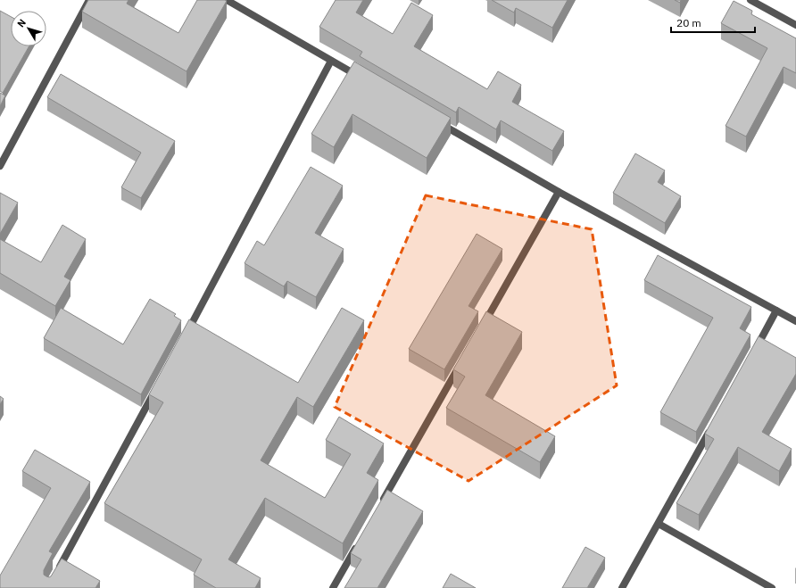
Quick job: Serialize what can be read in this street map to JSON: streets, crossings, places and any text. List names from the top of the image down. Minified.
{"scale_bar":"20 m","north":"top left"}
